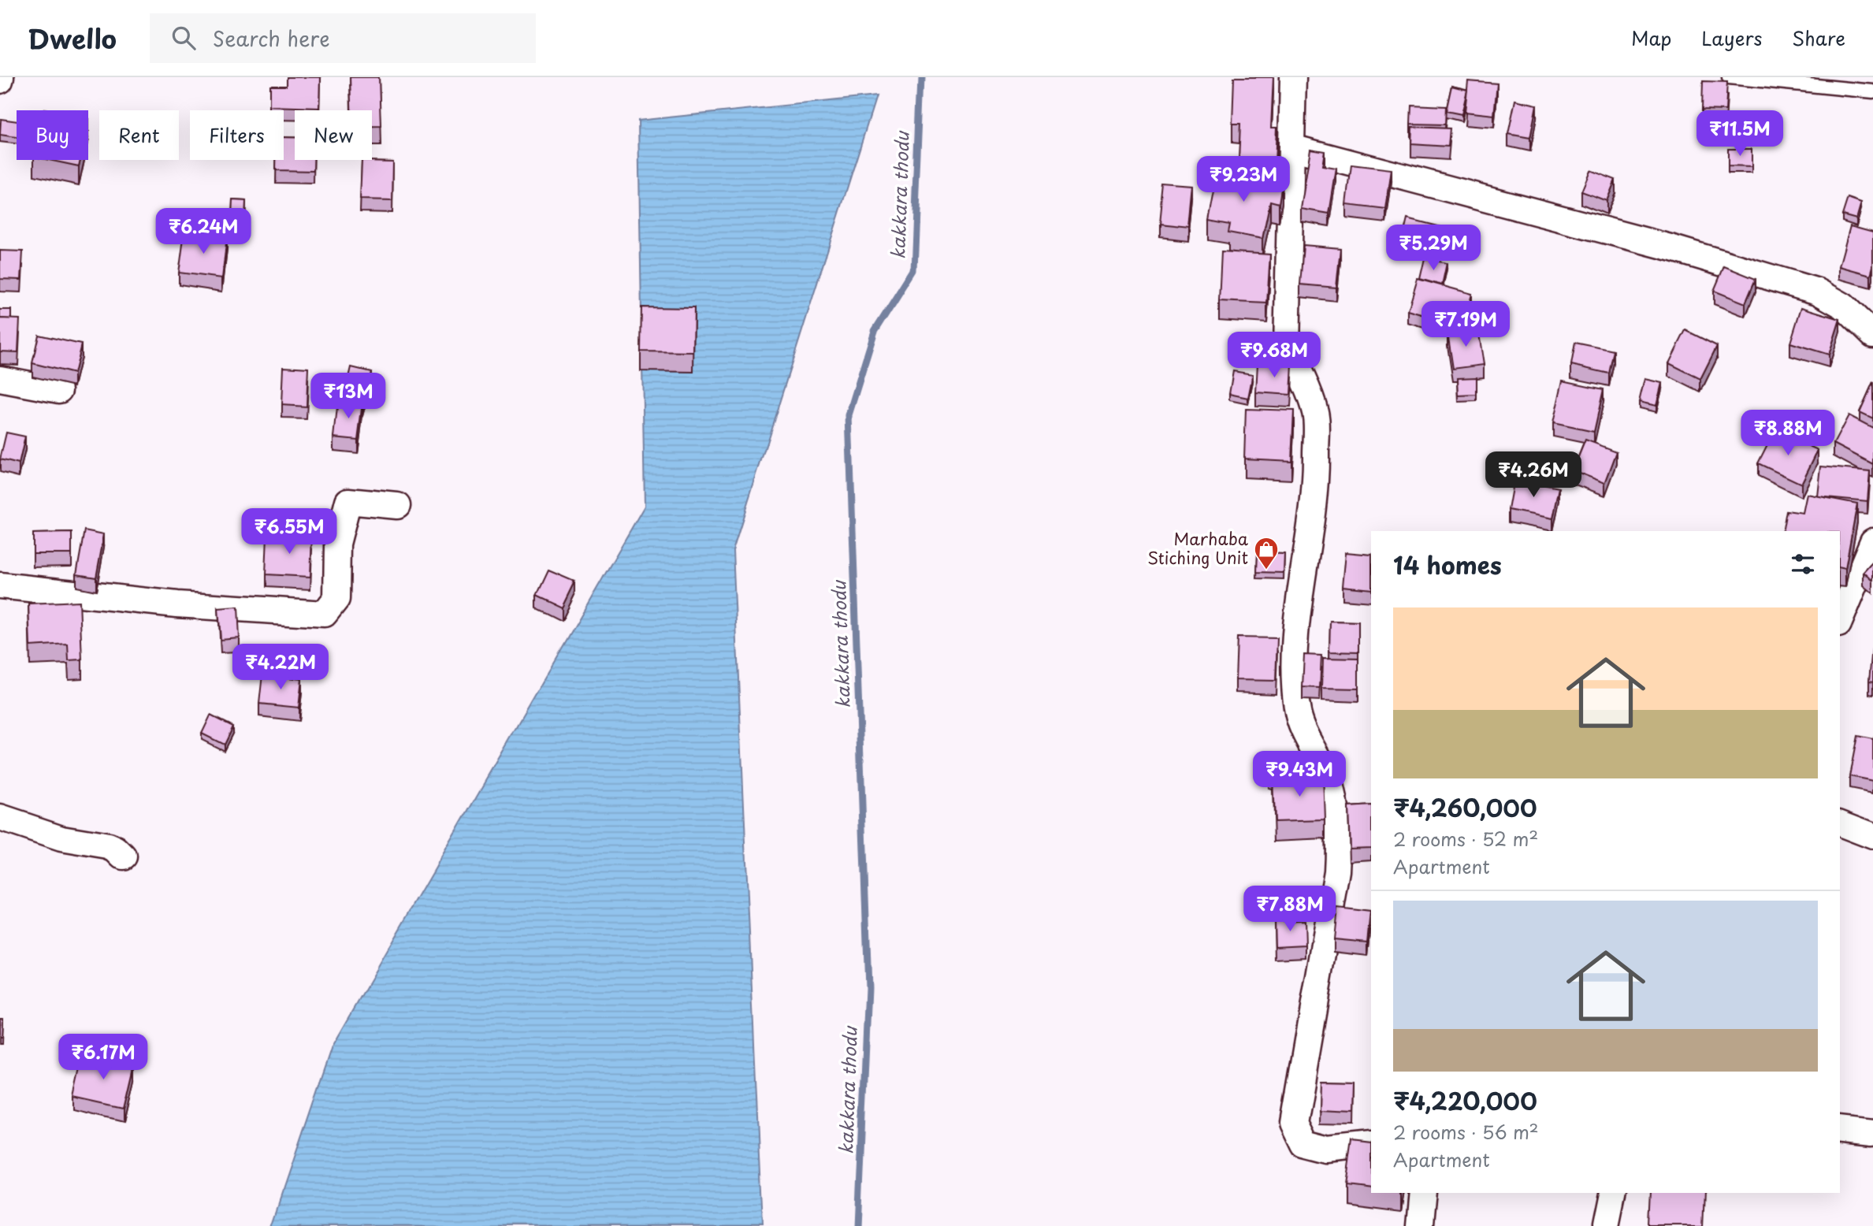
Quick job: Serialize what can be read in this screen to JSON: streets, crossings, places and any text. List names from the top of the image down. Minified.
{"water":["kakkara thodu"],"places":{"shop":["Marhaba Stiching Unit"]},"page":{"header":"Dwello","search":"Search here","nav":["Map","Layers","Share"],"price":["₹11.5M","₹9.23M","₹6.24M","₹5.29M","₹7.19M","₹9.68M","₹13M","₹8.88M","₹4.26M","₹6.55M","₹4.22M","₹9.43M","₹7.88M","₹6.17M"],"chip":["Buy","Rent","Filters","New"],"heading":"14 homes","list":[{"name":"₹4,260,000","note":"2 rooms · 52 m² · Apartment"},{"name":"₹4,220,000","note":"2 rooms · 56 m² · Apartment"}]}}
